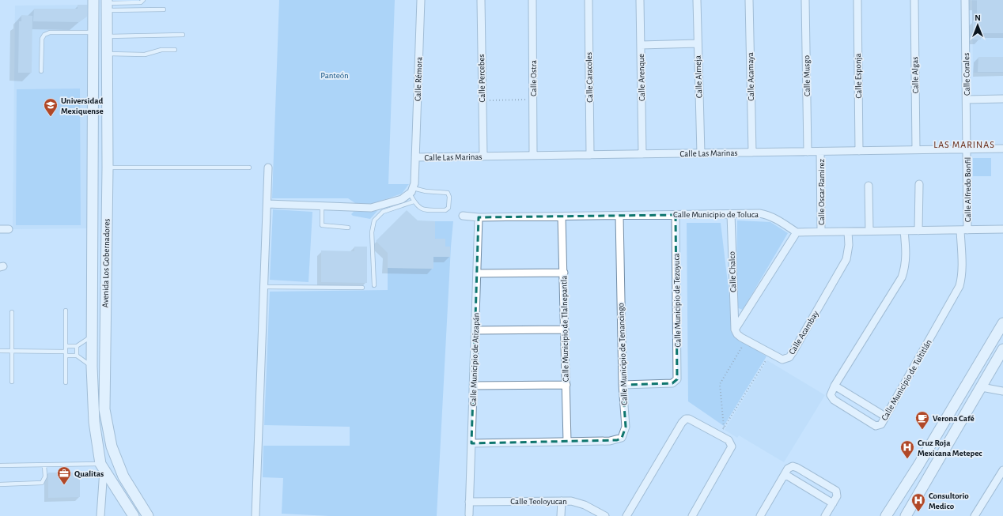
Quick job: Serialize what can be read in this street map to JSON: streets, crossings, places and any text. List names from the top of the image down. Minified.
{"streets":{"street":["Calle Corales","Calle Algas","Calle Musgo","Calle Esponja","Calle Almeja","Calle Acamaya","Calle Caracoles","Calle Arenque","Calle Percebes","Calle Ostra","Calle Rémora","Calle Las Marinas","Calle Alfredo Bonfil","Calle Oscar Ramirez","Calle Municipio de Toluca","Avenida Los Gobernadores","Calle Chalco","Calle Municipio de Tezoyuca","Calle Municipio de Tlalnepantla","Calle Acambay","Calle Municipio de Tenancingo","Calle Municipio de Atizapán","Calle Municipio de Tultitlán","Calle Teoloyucan"]},"crossings":[["Calle Corales","Calle Las Marinas"],["Calle Corales","Calle Alfredo Bonfil"],["Calle Algas","Calle Las Marinas"],["Calle Musgo","Calle Las Marinas"],["Calle Esponja","Calle Las Marinas"],["Calle Almeja","Calle Las Marinas"],["Calle Acamaya","Calle Las Marinas"],["Calle Caracoles","Calle Las Marinas"],["Calle Arenque","Calle Las Marinas"],["Calle Percebes","Calle Las Marinas"],["Calle Ostra","Calle Las Marinas"],["Calle Rémora","Calle Las Marinas"],["Calle Las Marinas","Calle Alfredo Bonfil"],["Calle Las Marinas","Calle Oscar Ramirez"],["Calle Alfredo Bonfil","Calle Municipio de Tultitlán"],["Calle Municipio de Toluca","Calle Chalco"],["Calle Municipio de Toluca","Calle Municipio de Tezoyuca"],["Calle Municipio de Toluca","Calle Municipio de Tlalnepantla"],["Calle Municipio de Toluca","Calle Municipio de Tenancingo"],["Calle Municipio de Toluca","Calle Municipio de Atizapán"],["Calle Chalco","Calle Acambay"],["Calle Municipio de Tezoyuca","Calle Municipio de Tenancingo"],["Calle Municipio de Tlalnepantla","Calle Municipio de Tenancingo"],["Calle Municipio de Atizapán","Calle Teoloyucan"]],"districts":["LAS MARINAS"],"parks":["Panteón"],"places":{"school or university":["Universidad Mexiquense"],"cafe":["Verona Café"],"hospital":["Cruz Roja Mexicana Metepec","Consultorio Medico"],"office":["Qualitas"]},"north":"top"}
